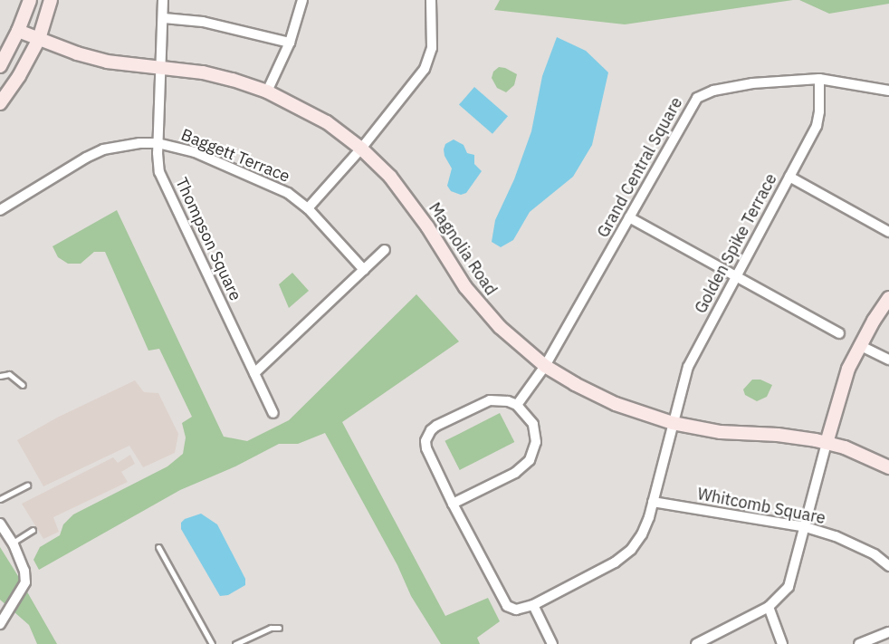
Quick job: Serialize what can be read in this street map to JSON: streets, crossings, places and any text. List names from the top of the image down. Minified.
{"streets":{"street":["Baggett Terrace","Grand Central Square","Thompson Square","Golden Spike Terrace","Magnolia Road","Whitcomb Square"]},"crossings":[["Baggett Terrace","Thompson Square"],["Grand Central Square","Golden Spike Terrace"],["Grand Central Square","Magnolia Road"],["Thompson Square","Magnolia Road"],["Golden Spike Terrace","Magnolia Road"],["Golden Spike Terrace","Whitcomb Square"]]}
